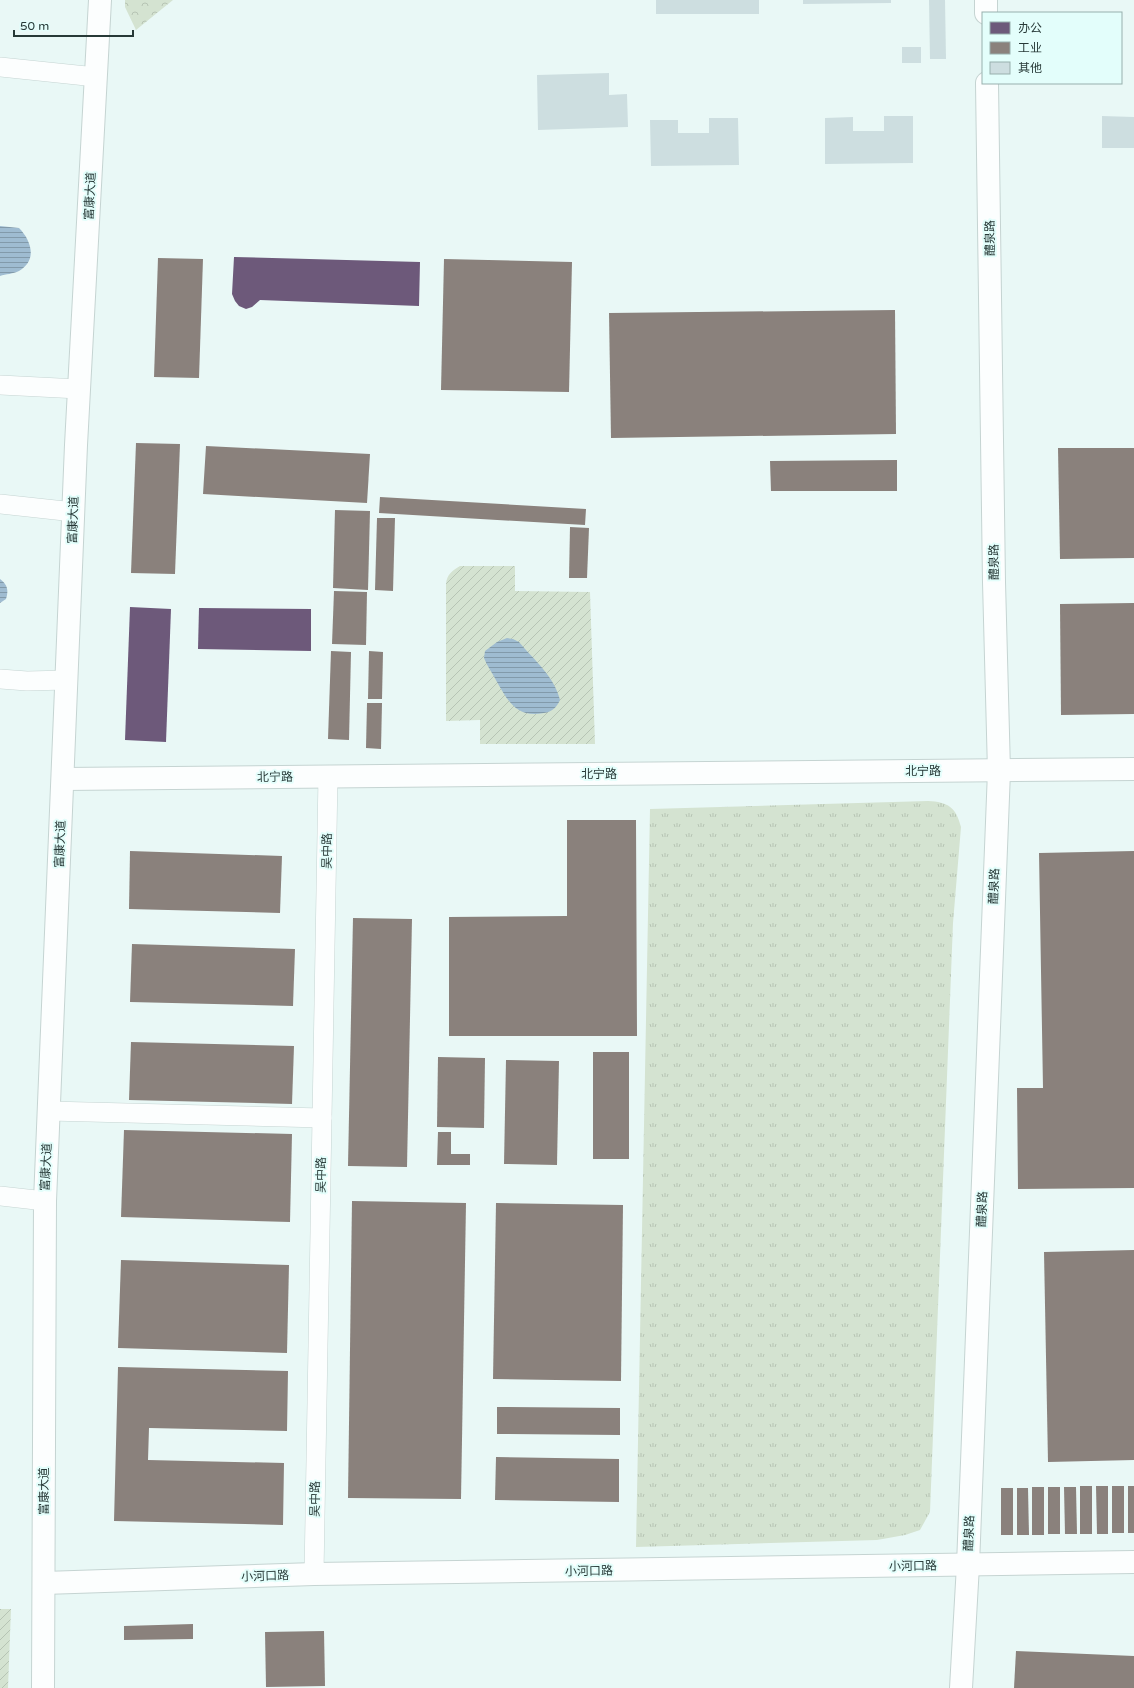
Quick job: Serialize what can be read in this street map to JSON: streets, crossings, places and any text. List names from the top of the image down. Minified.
{"streets":{"street":["富康大道","醴泉路","北宁路","吴中路","小河口路"]},"crossings":[["富康大道","北宁路"],["富康大道","小河口路"],["醴泉路","北宁路"],["醴泉路","小河口路"],["北宁路","吴中路"],["吴中路","小河口路"]],"legend":["办公","工业","其他"],"scale_bar":"50 m"}
